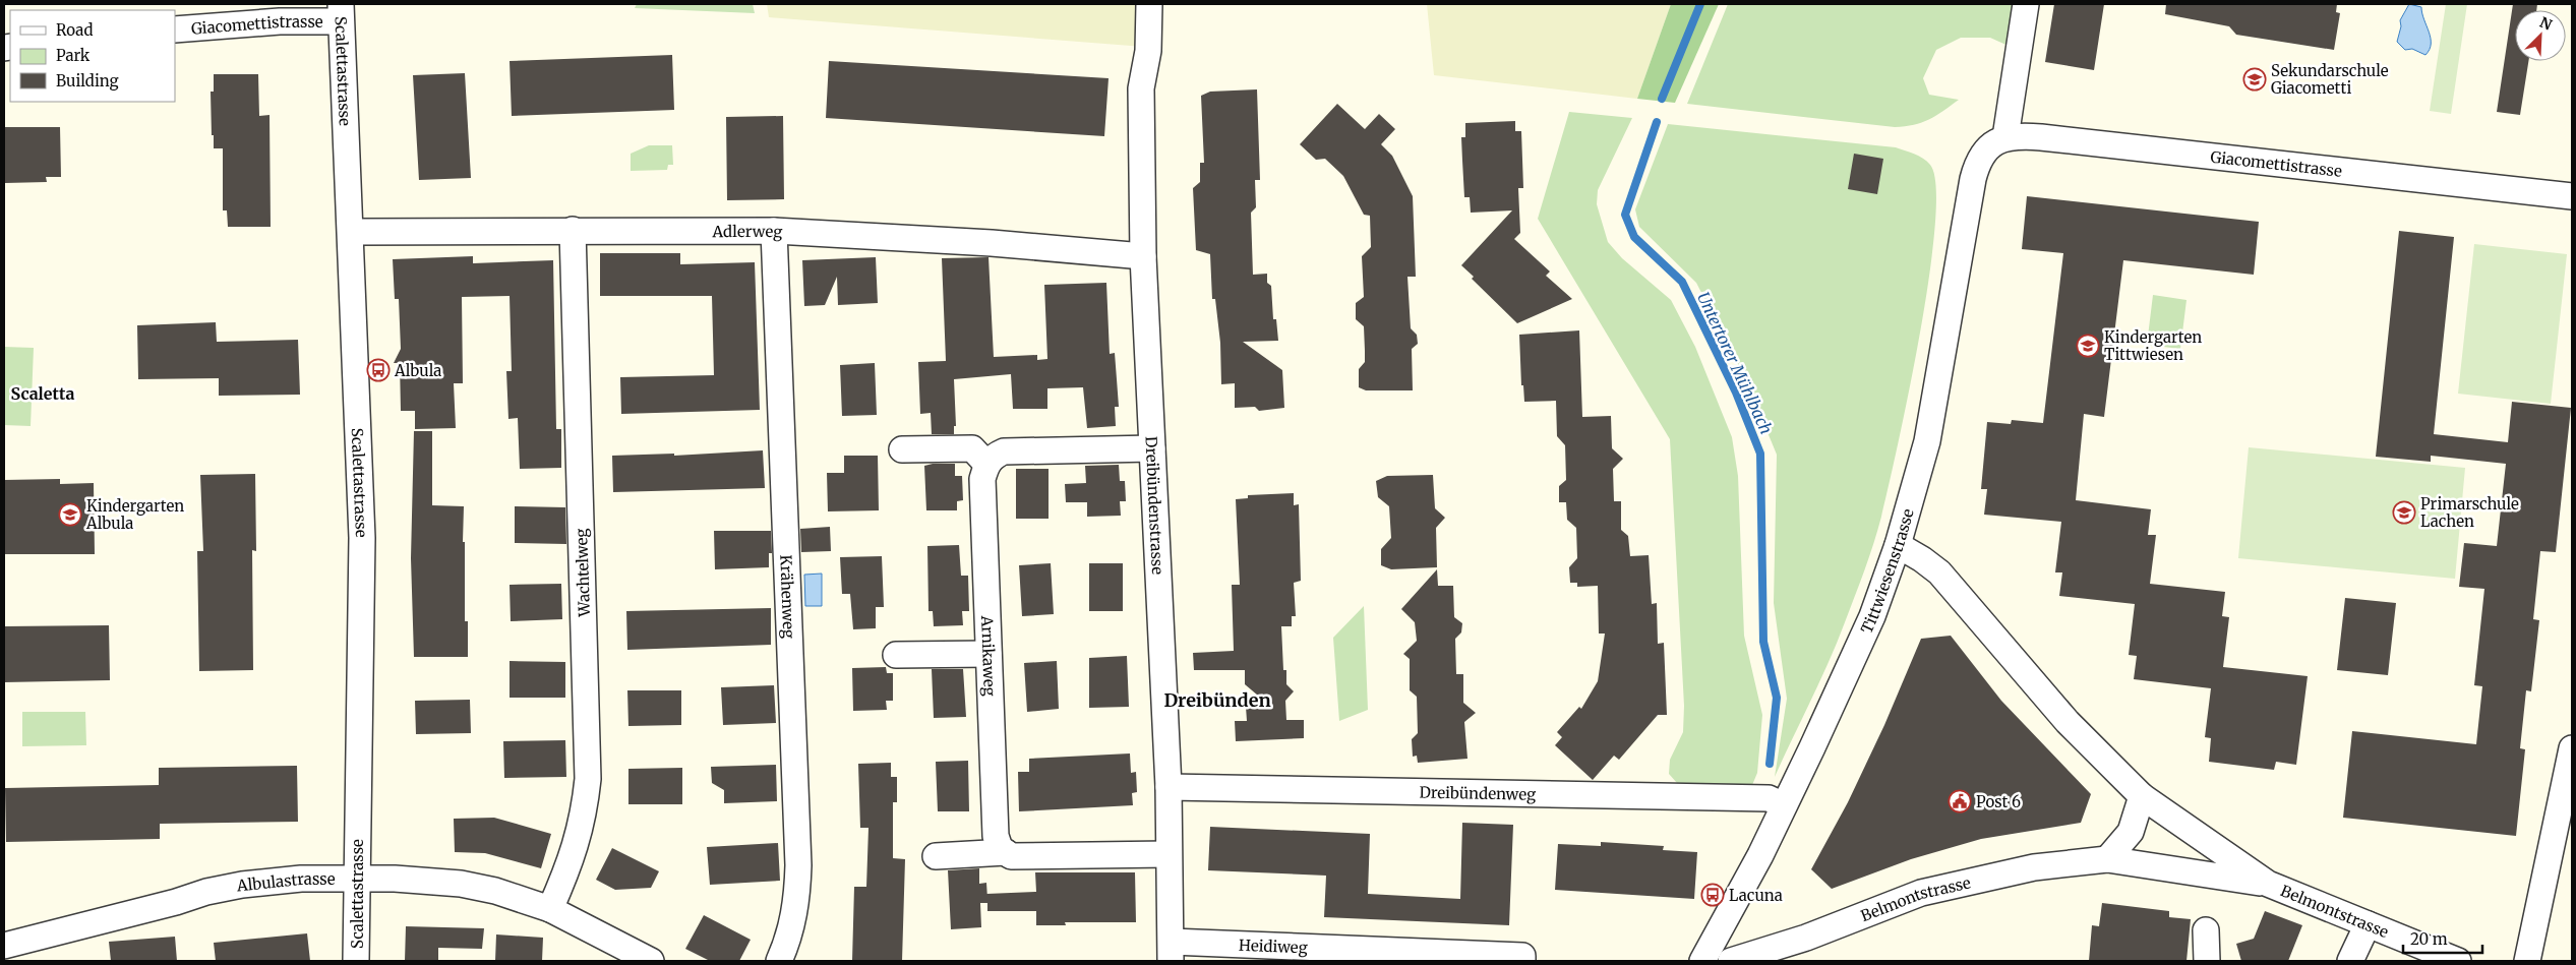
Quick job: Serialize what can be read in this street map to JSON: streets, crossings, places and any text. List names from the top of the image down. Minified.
{"streets":{"street":["Giacomettistrasse","Scalettastrasse","Adlerweg","Dreibündenstrasse","Tittwiesenstrasse","Wachtelweg","Krähenweg","Arnikaweg","Dreibündenweg","Albulastrasse","Belmontstrasse","Heidiweg"]},"crossings":[["Giacomettistrasse","Scalettastrasse"],["Giacomettistrasse","Tittwiesenstrasse"],["Scalettastrasse","Adlerweg"],["Scalettastrasse","Albulastrasse"],["Adlerweg","Dreibündenstrasse"],["Adlerweg","Wachtelweg"],["Adlerweg","Krähenweg"],["Dreibündenstrasse","Dreibündenweg"],["Dreibündenstrasse","Heidiweg"],["Tittwiesenstrasse","Dreibündenweg"],["Tittwiesenstrasse","Belmontstrasse"],["Wachtelweg","Albulastrasse"]],"districts":["Scaletta","Dreibünden"],"water":["Untertorer Mühlbach"],"places":{"school or university":["Sekundarschule Giacometti","Kindergarten Tittwiesen","Primarschule Lachen","Kindergarten Albula"],"bus stop":["Albula","Lacuna"],"public building":["Post 6"]},"legend":["Road","Park","Building"],"scale_bar":"20 m","north":"top right"}
